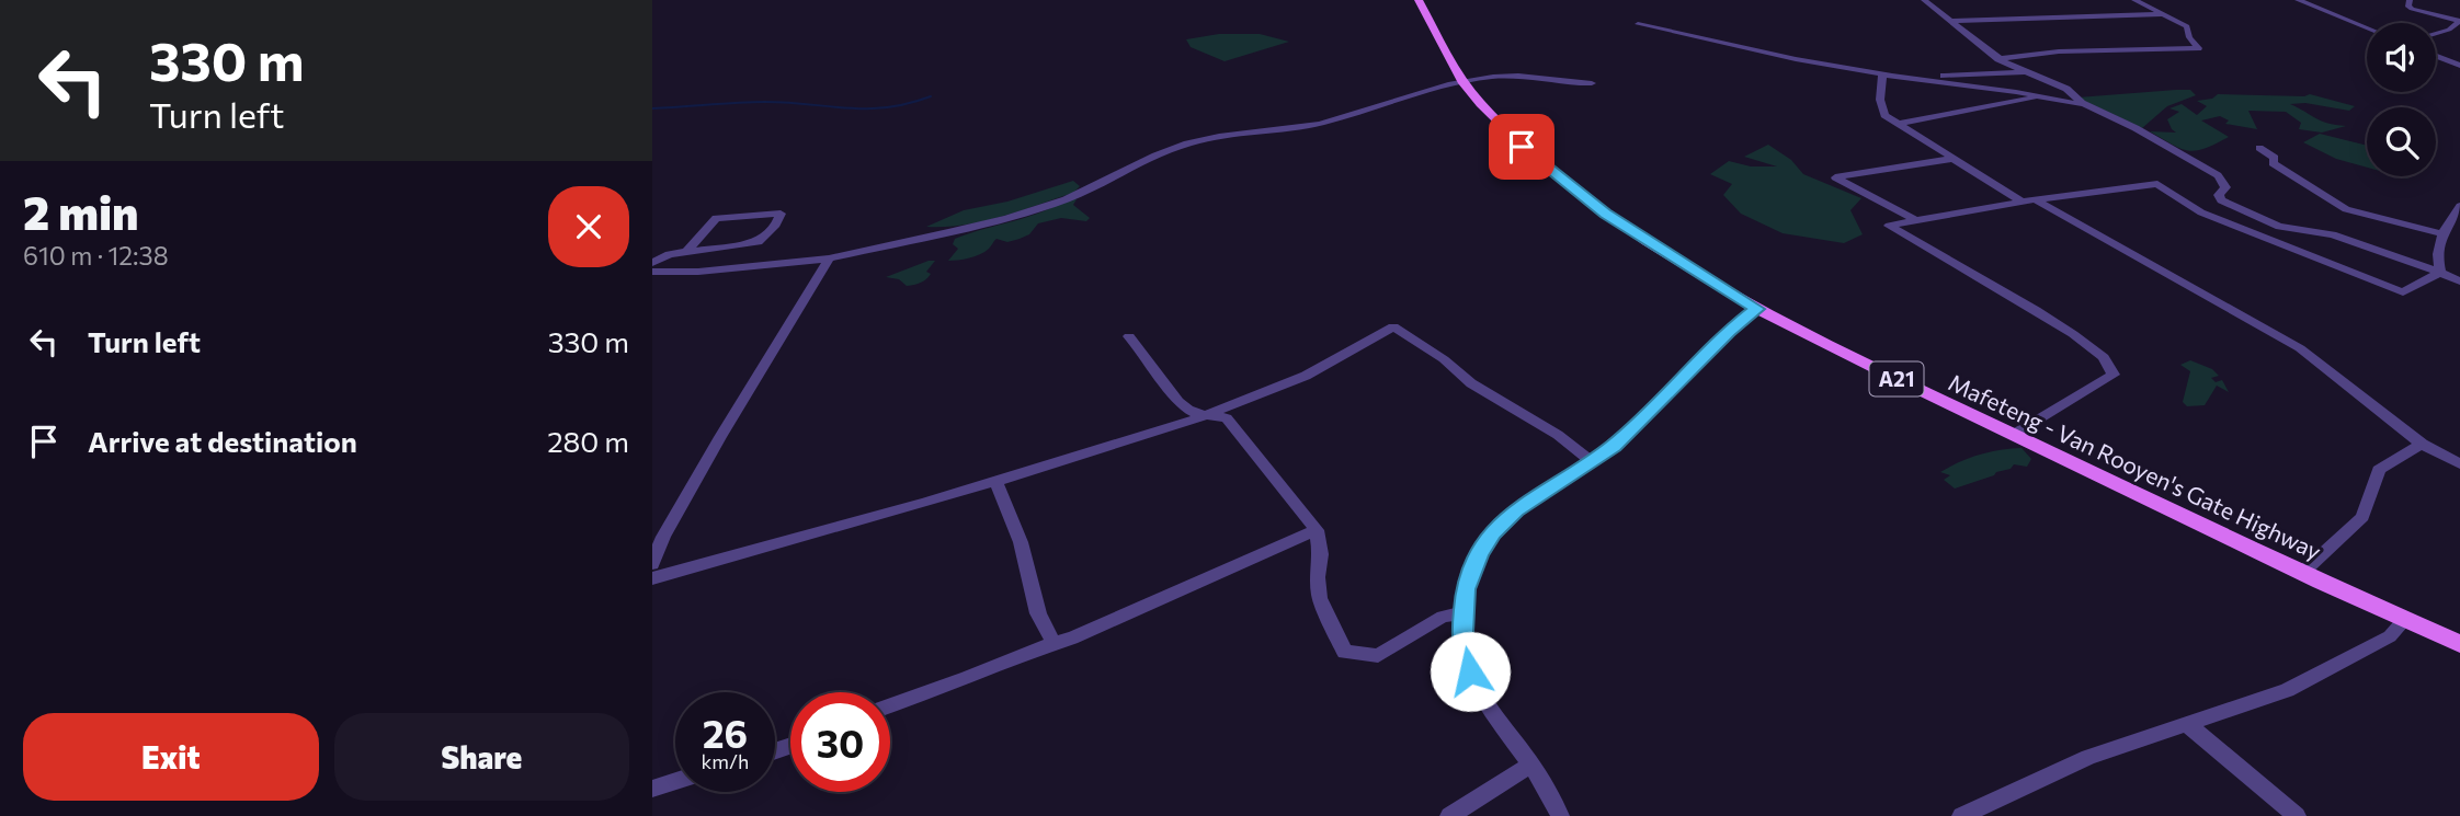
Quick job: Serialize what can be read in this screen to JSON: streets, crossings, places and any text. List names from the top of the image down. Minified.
{"streets":{"main road":["A21","Mafeteng - Van Rooyen's Gate Highway"]},"page":{"turn":["330 m","Turn left"],"heading":["2 min","610 m · 12:38"],"list":[{"name":"Turn left","value":"330 m"},{"name":"Arrive at destination","value":"280 m"}],"speed":"26 km/h","limit":"30","buttons":["Exit","Share"]}}
